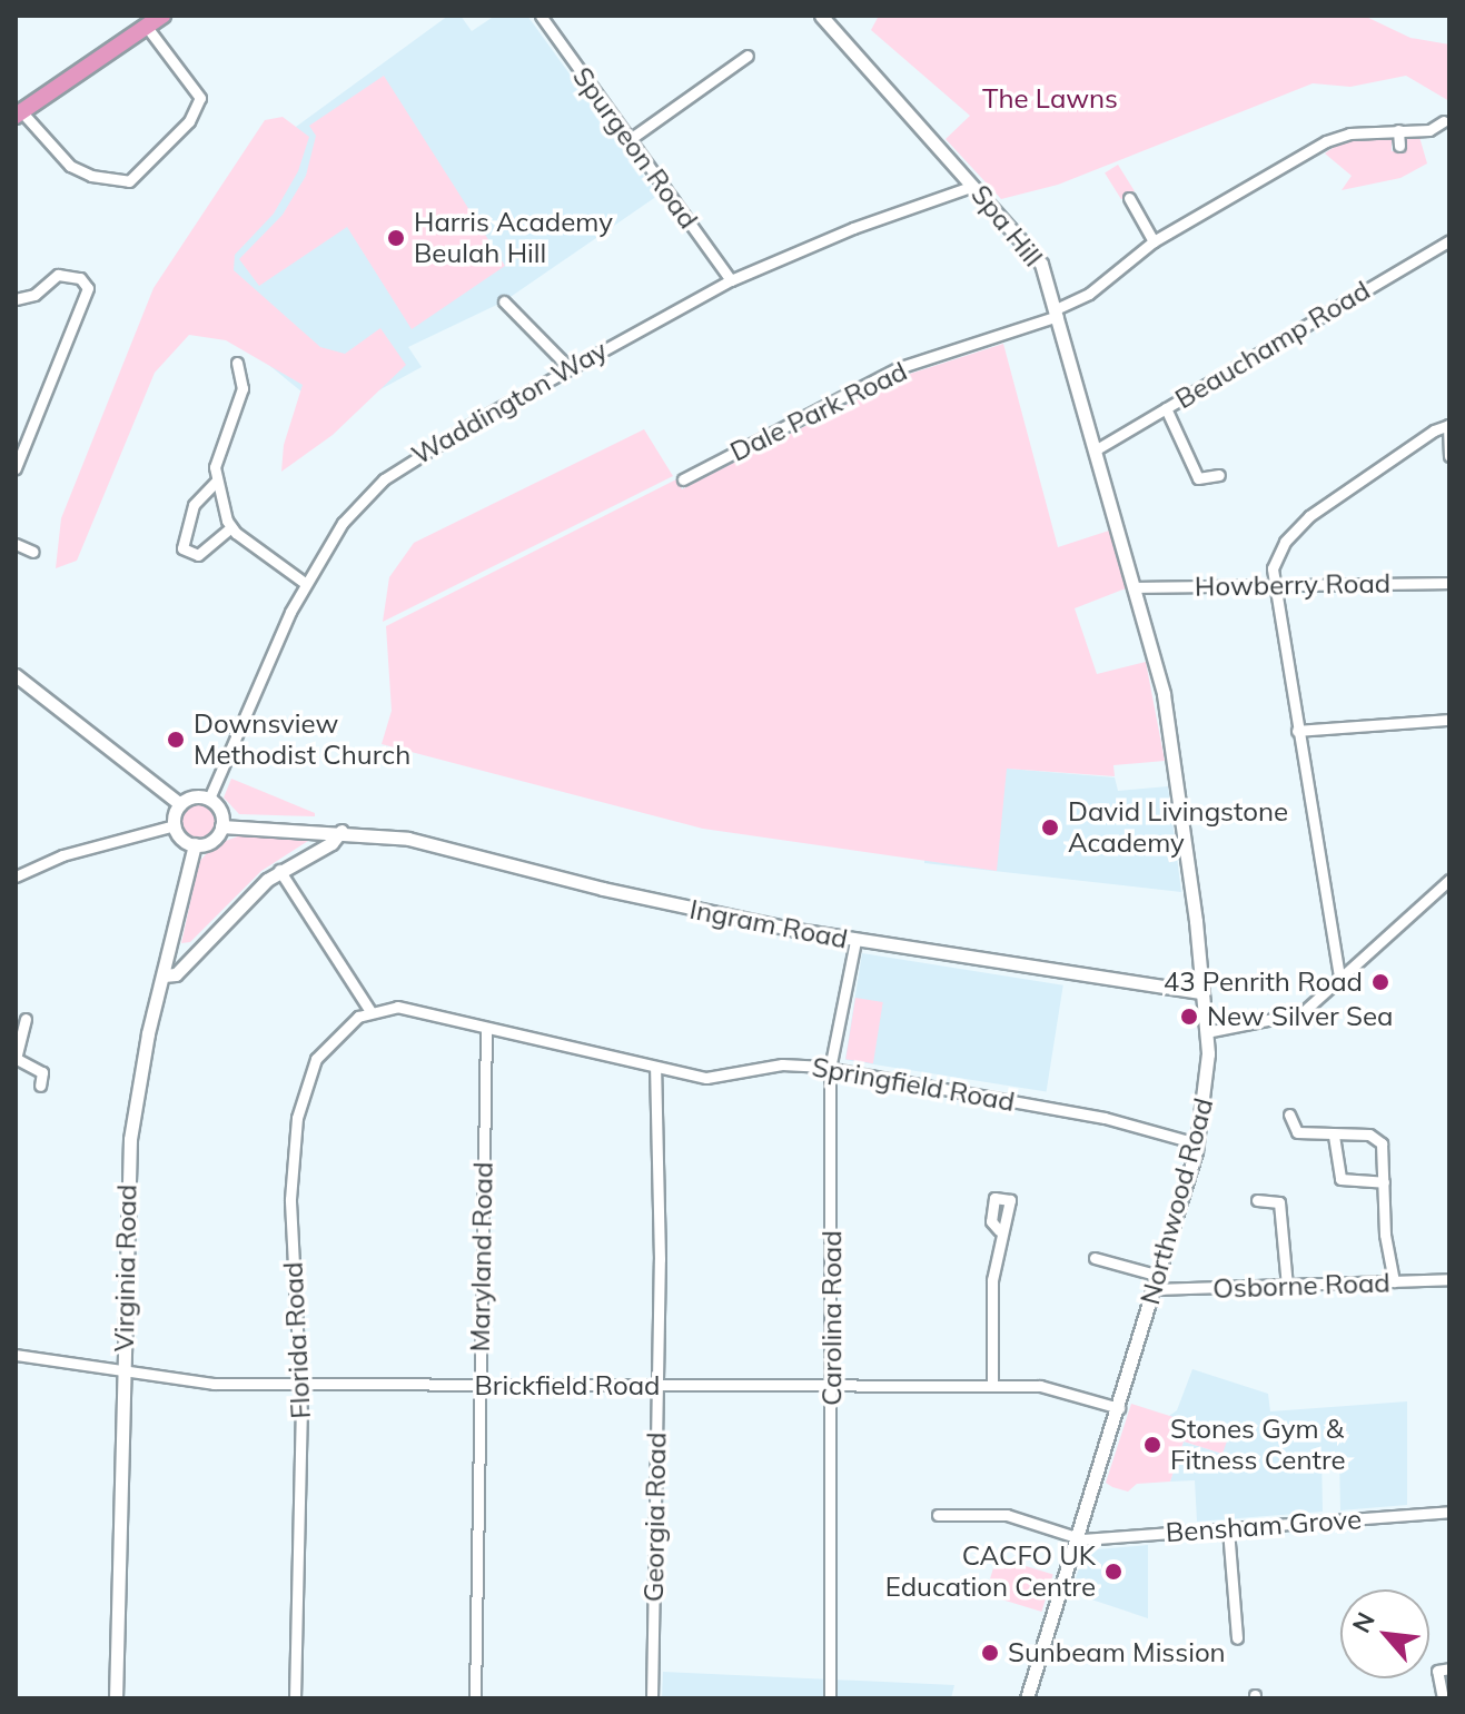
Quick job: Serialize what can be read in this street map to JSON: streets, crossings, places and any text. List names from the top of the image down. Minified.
{"streets":{"street":["Spurgeon Road","Spa Hill","Beauchamp Road","Waddington Way","Dale Park Road","Howberry Road","Ingram Road","Springfield Road","Northwood Road","Maryland Road","Virginia Road","Osborne Road","Carolina Road","Florida Road","Brickfield Road","Georgia Road","Bensham Grove"]},"crossings":[["Spurgeon Road","Waddington Way"],["Spa Hill","Beauchamp Road"],["Spa Hill","Waddington Way"],["Spa Hill","Dale Park Road"],["Spa Hill","Howberry Road"],["Spa Hill","Northwood Road"],["Waddington Way","Ingram Road"],["Waddington Way","Virginia Road"],["Howberry Road","Northwood Road"],["Ingram Road","Northwood Road"],["Ingram Road","Virginia Road"],["Ingram Road","Carolina Road"],["Springfield Road","Northwood Road"],["Springfield Road","Maryland Road"],["Springfield Road","Carolina Road"],["Springfield Road","Florida Road"],["Springfield Road","Georgia Road"],["Northwood Road","Osborne Road"],["Northwood Road","Brickfield Road"],["Northwood Road","Bensham Grove"],["Maryland Road","Brickfield Road"],["Virginia Road","Brickfield Road"],["Carolina Road","Brickfield Road"],["Florida Road","Brickfield Road"],["Brickfield Road","Georgia Road"]],"parks":["The Lawns"],"places":["Harris Academy Beulah Hill","Downsview Methodist Church","David Livingstone Academy","43 Penrith Road","New Silver Sea","Stones Gym & Fitness Centre","CACFO UK Education Centre","Sunbeam Mission"],"north":"top left"}
